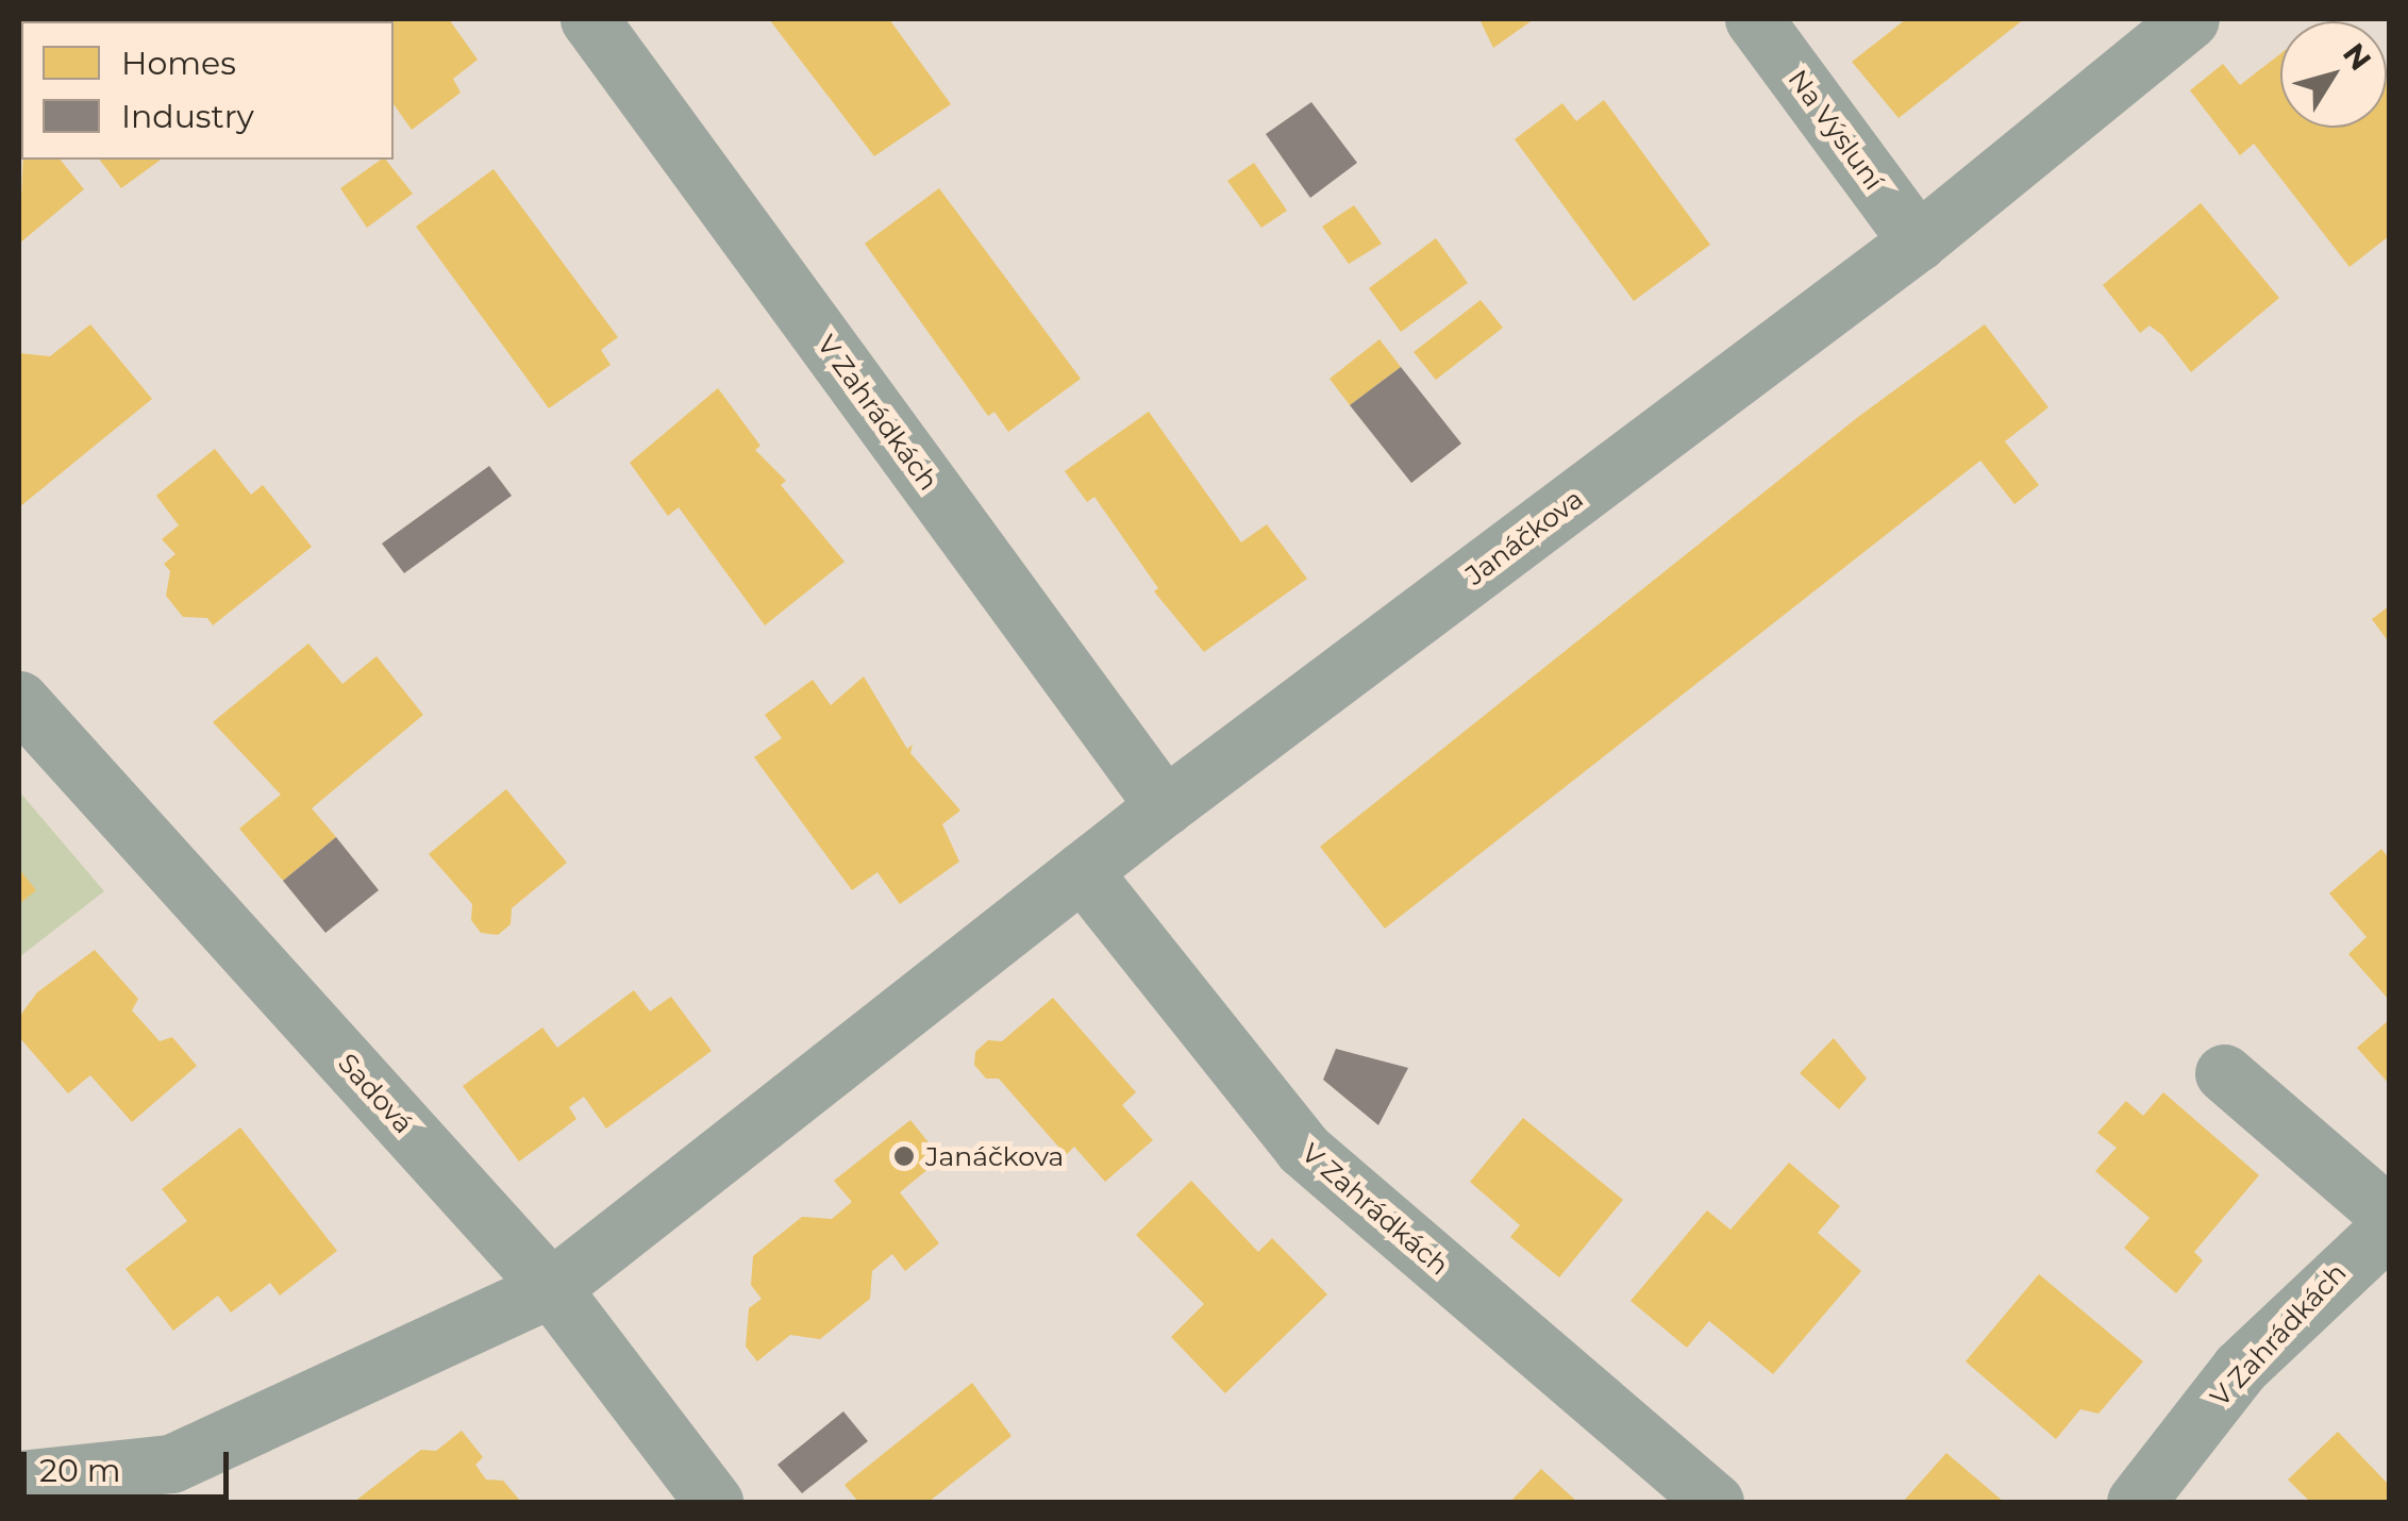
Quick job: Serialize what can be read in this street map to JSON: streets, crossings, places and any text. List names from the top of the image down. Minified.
{"streets":{"street":["Na Výsluní","V Zahrádkách","Janáčkova","Sadová"]},"crossings":[["Na Výsluní","Janáčkova"],["V Zahrádkách","Janáčkova"],["Janáčkova","Sadová"]],"places":["Janáčkova"],"legend":["Homes","Industry"],"scale_bar":"20 m","north":"top right"}
